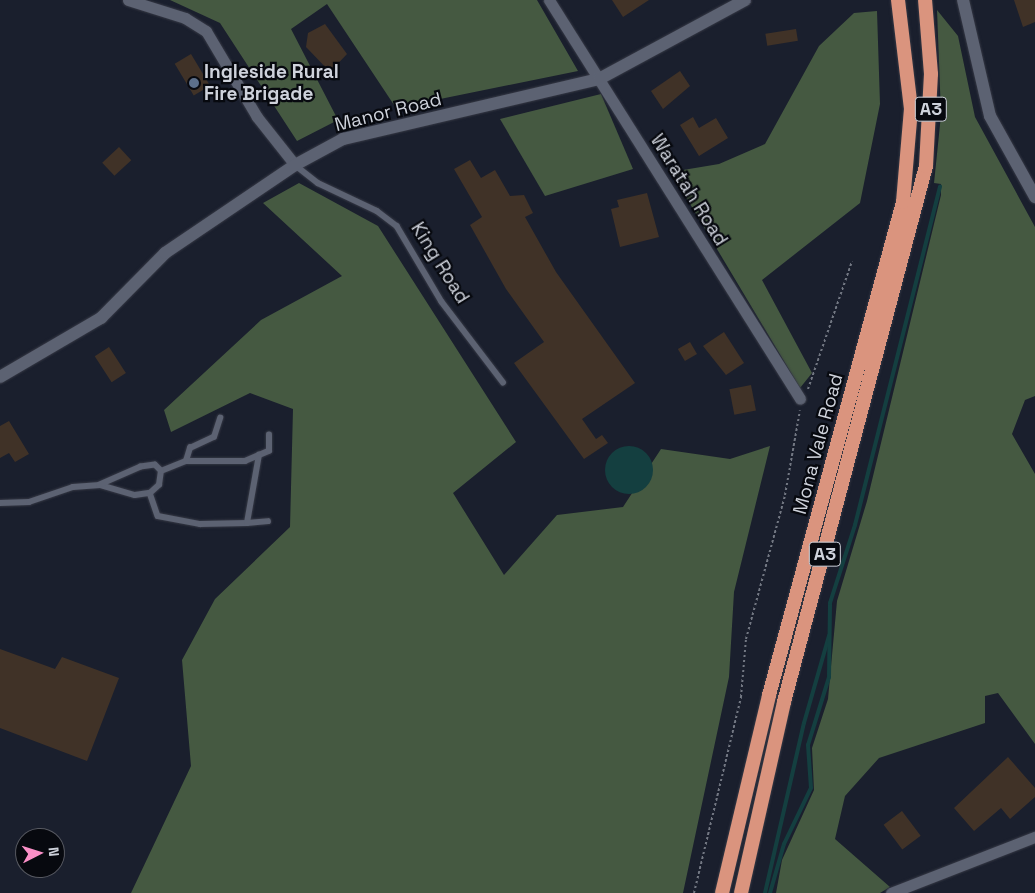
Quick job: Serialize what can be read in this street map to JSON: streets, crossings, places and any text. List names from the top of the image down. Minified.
{"streets":{"highway":["A3","Mona Vale Road"],"street":["Manor Road","Waratah Road","King Road"]},"crossings":[["Manor Road","Waratah Road"],["Manor Road","King Road"]],"places":["Ingleside Rural Fire Brigade"],"north":"right"}
